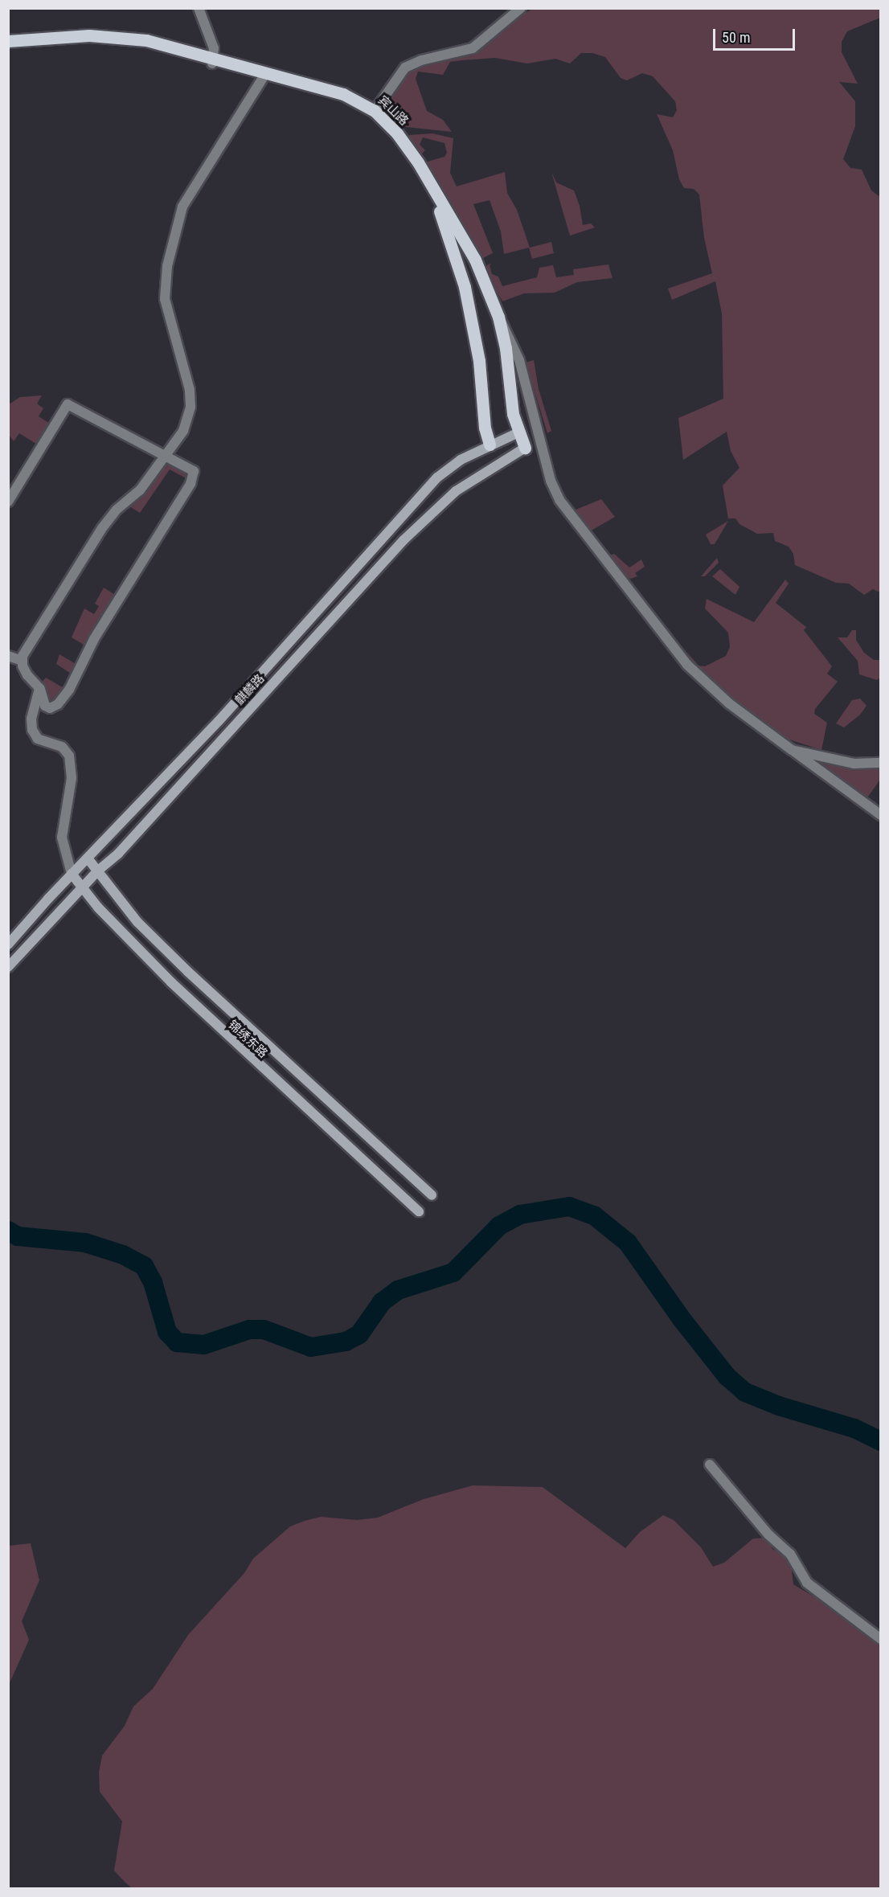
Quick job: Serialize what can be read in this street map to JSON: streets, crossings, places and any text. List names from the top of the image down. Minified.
{"streets":{"main road":["宾山路","麒麟路","锦绣东路"]},"crossings":[["宾山路","麒麟路"],["麒麟路","锦绣东路"]],"scale_bar":"50 m"}
